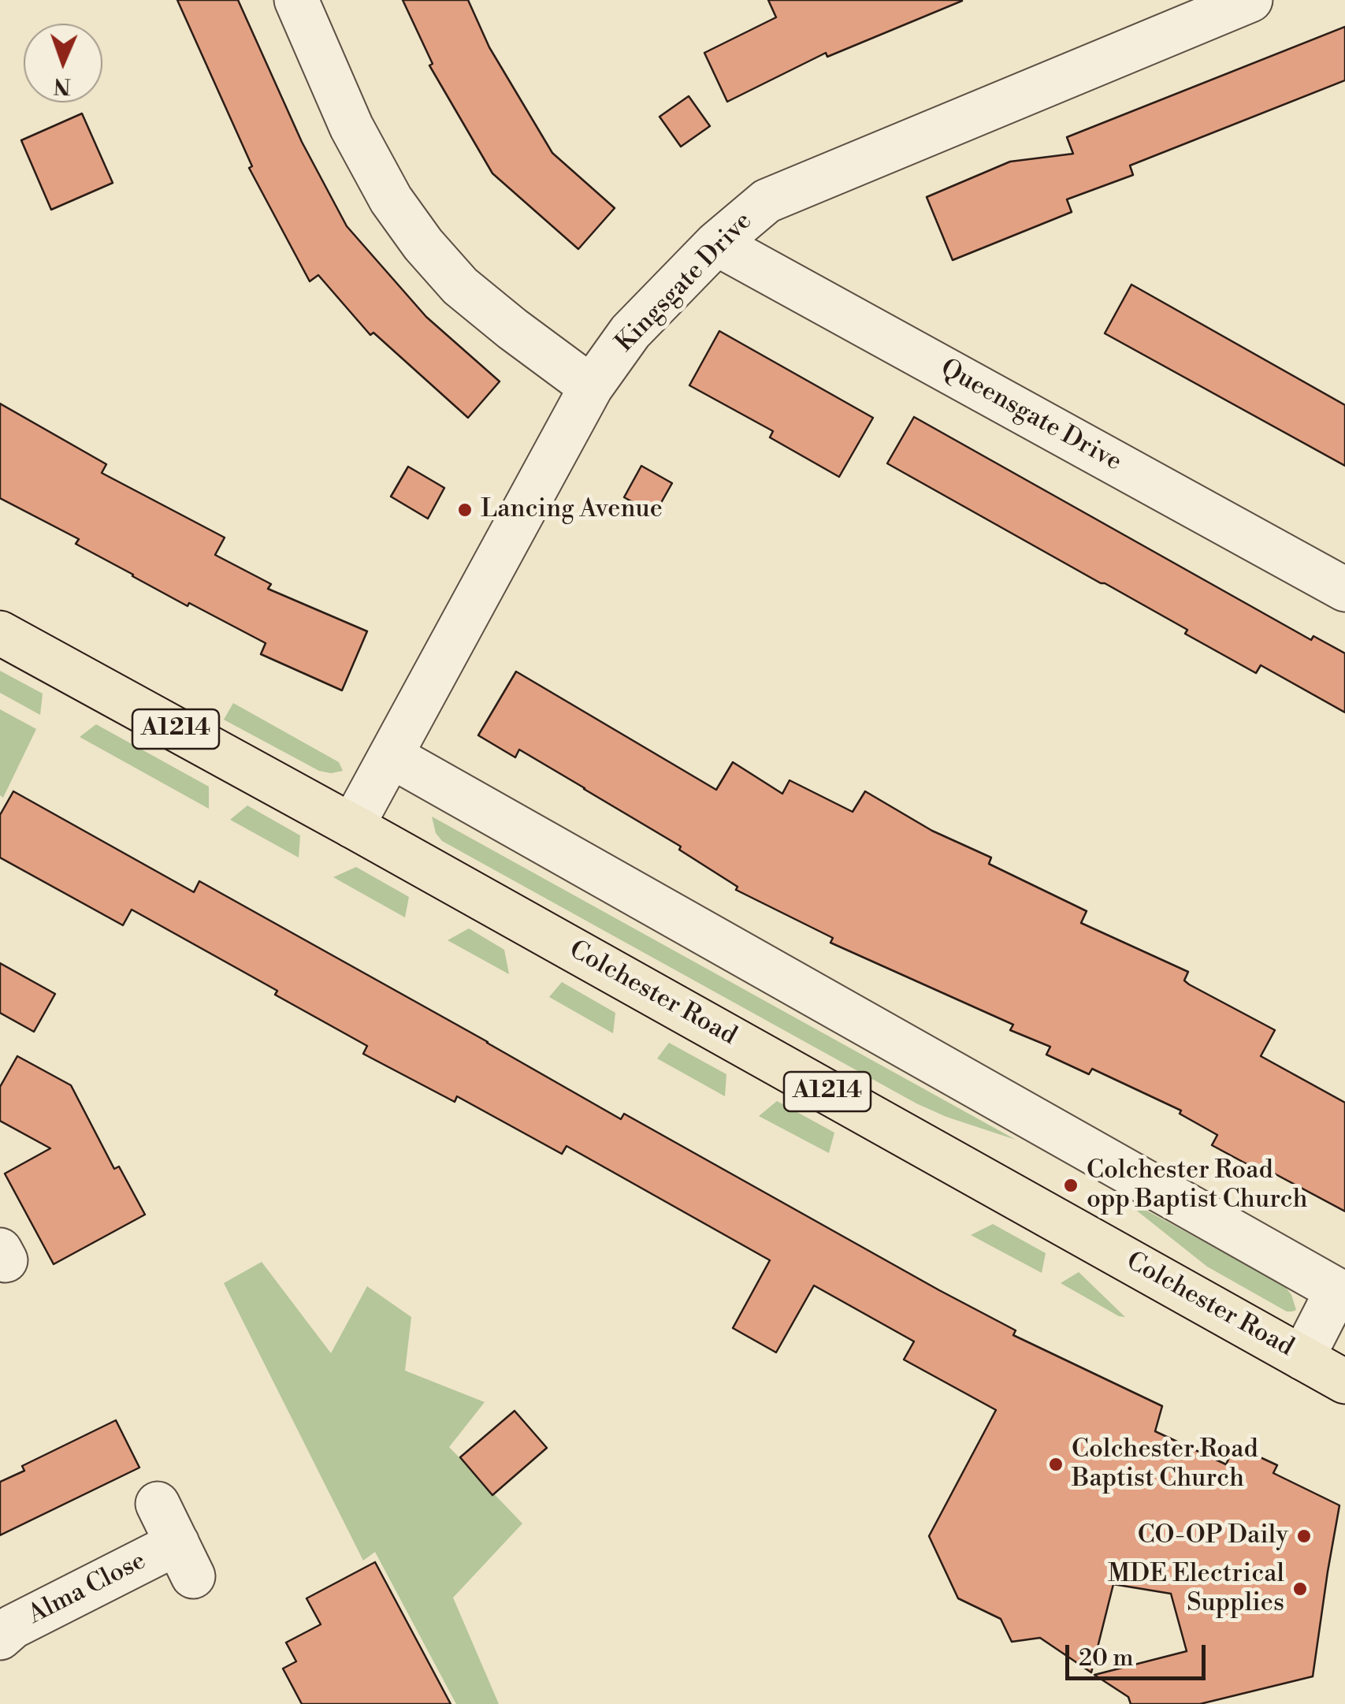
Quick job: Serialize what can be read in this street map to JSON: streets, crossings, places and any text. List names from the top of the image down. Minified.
{"streets":{"main road":["A1214","Colchester Road"],"street":["Kingsgate Drive","Queensgate Drive","Alma Close"]},"crossings":[["Kingsgate Drive","Queensgate Drive"],["Kingsgate Drive","Colchester Road"]],"places":["Lancing Avenue","Colchester Road opp Baptist Church","Colchester Road Baptist Church","CO-OP Daily","MDE Electrical Supplies"],"scale_bar":"20 m","north":"bottom"}
